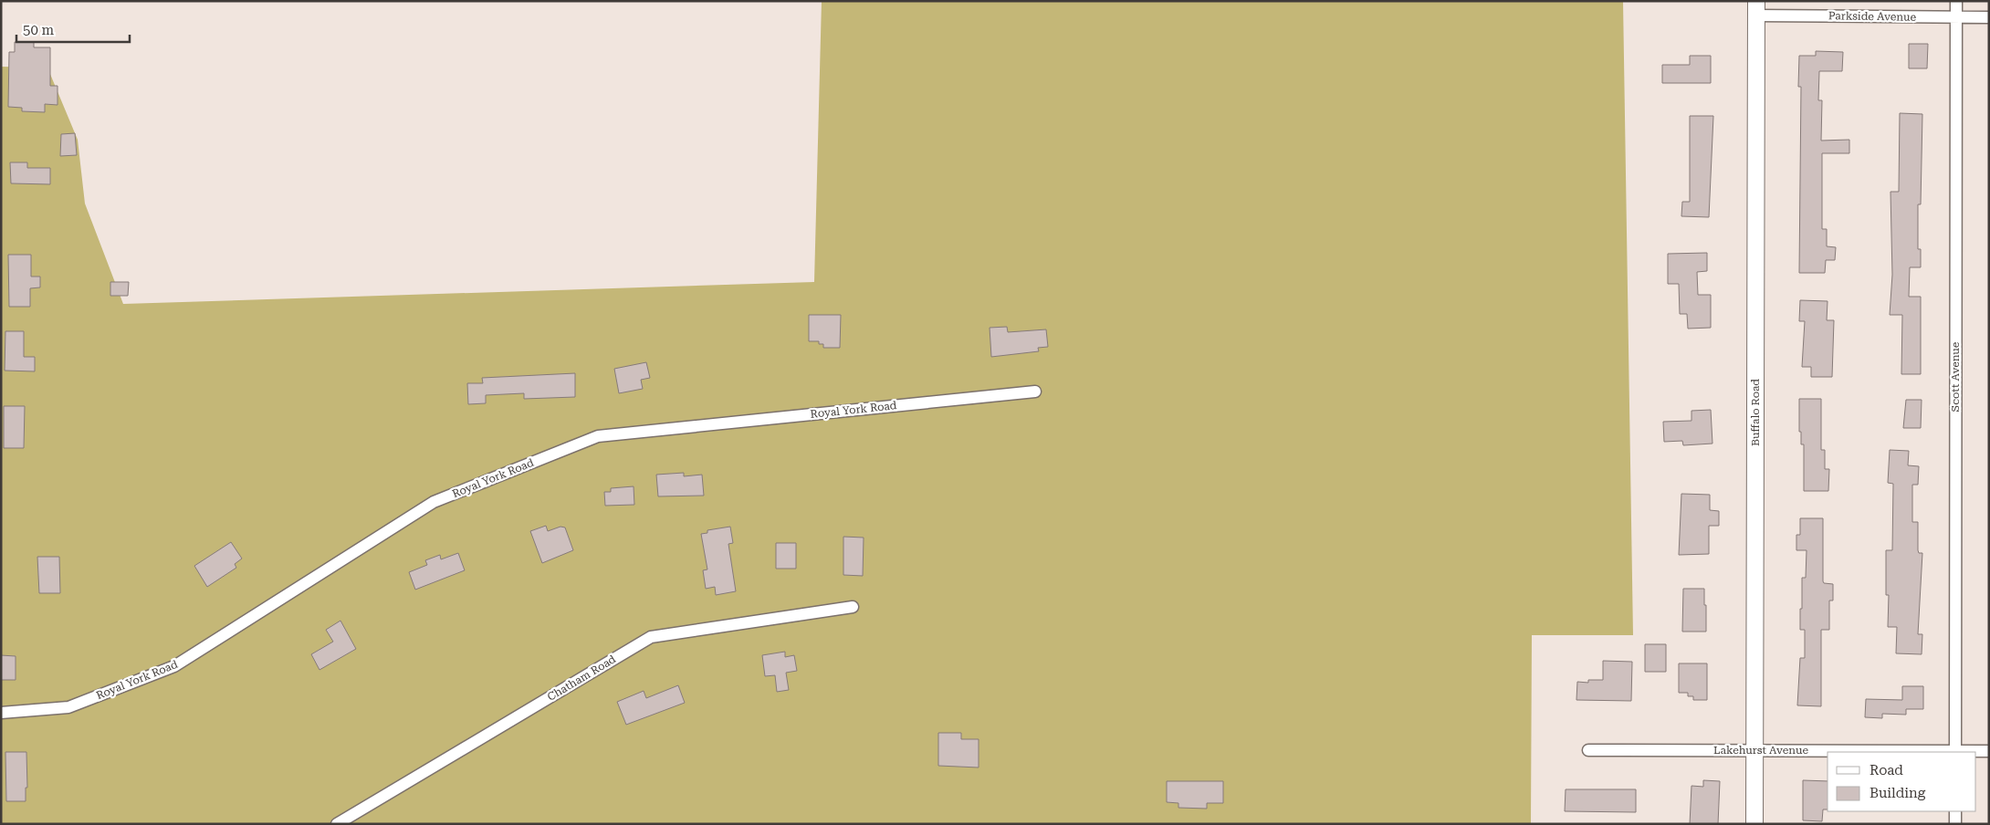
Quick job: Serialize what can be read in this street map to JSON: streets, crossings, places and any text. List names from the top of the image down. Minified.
{"streets":{"street":["Parkside Avenue","Scott Avenue","Royal York Road","Buffalo Road","Chatham Road","Lakehurst Avenue"]},"crossings":[["Parkside Avenue","Scott Avenue"],["Parkside Avenue","Buffalo Road"],["Scott Avenue","Lakehurst Avenue"],["Buffalo Road","Lakehurst Avenue"]],"legend":["Road","Building"],"scale_bar":"50 m"}
